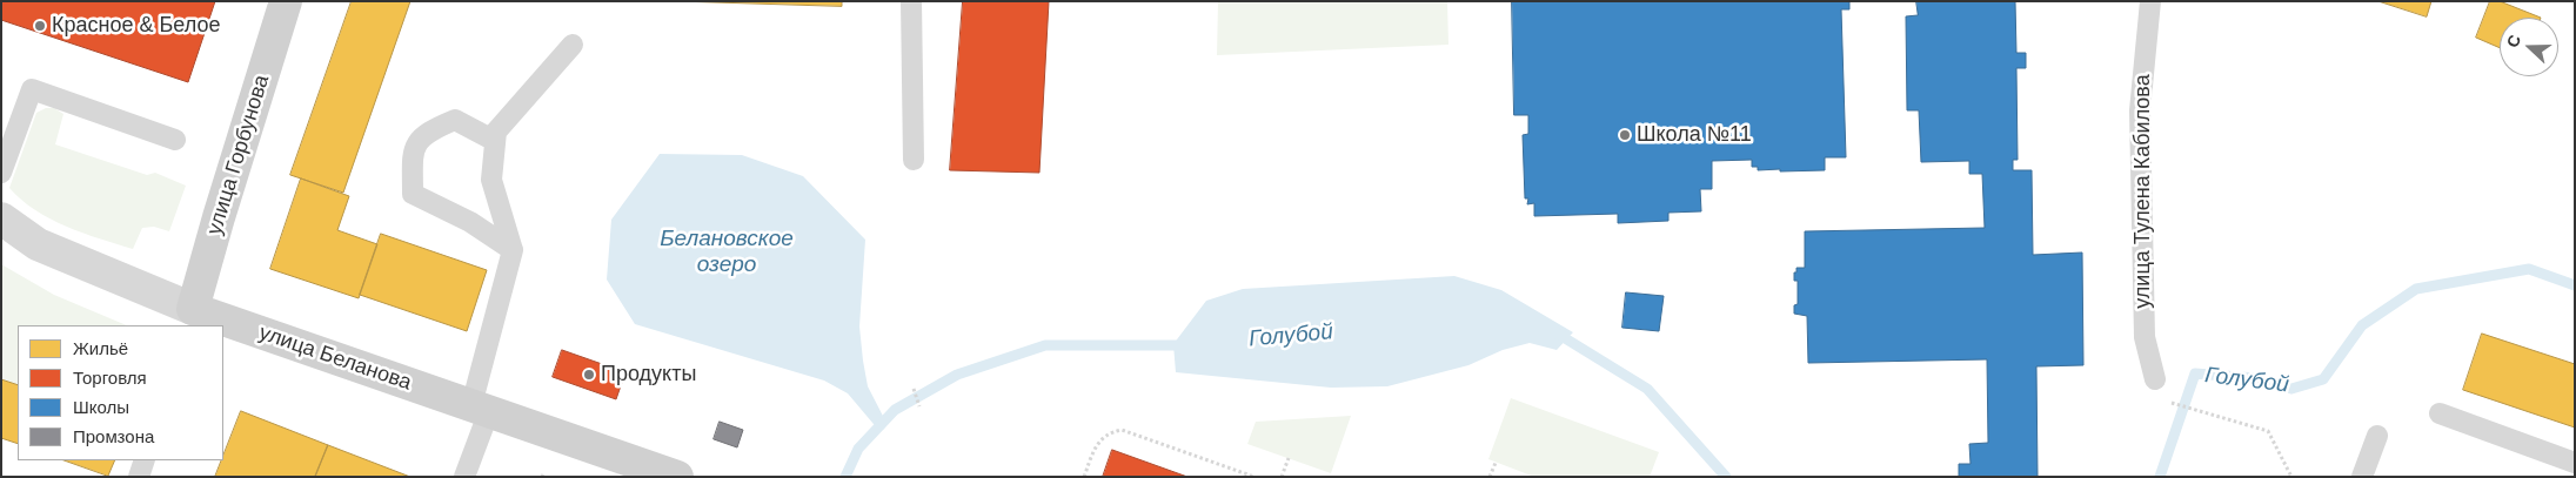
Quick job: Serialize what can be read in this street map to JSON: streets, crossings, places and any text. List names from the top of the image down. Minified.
{"streets":{"street":["улица Горбунова","улица Беланова"],"lane":["улица Тулена Кабилова"]},"crossings":[["улица Горбунова","улица Беланова"]],"water":["Белановское озеро","Голубой"],"places":["Красное & Белое","Школа №11","Продукты"],"legend":["Жильё","Торговля","Школы","Промзона"],"north":"left"}
